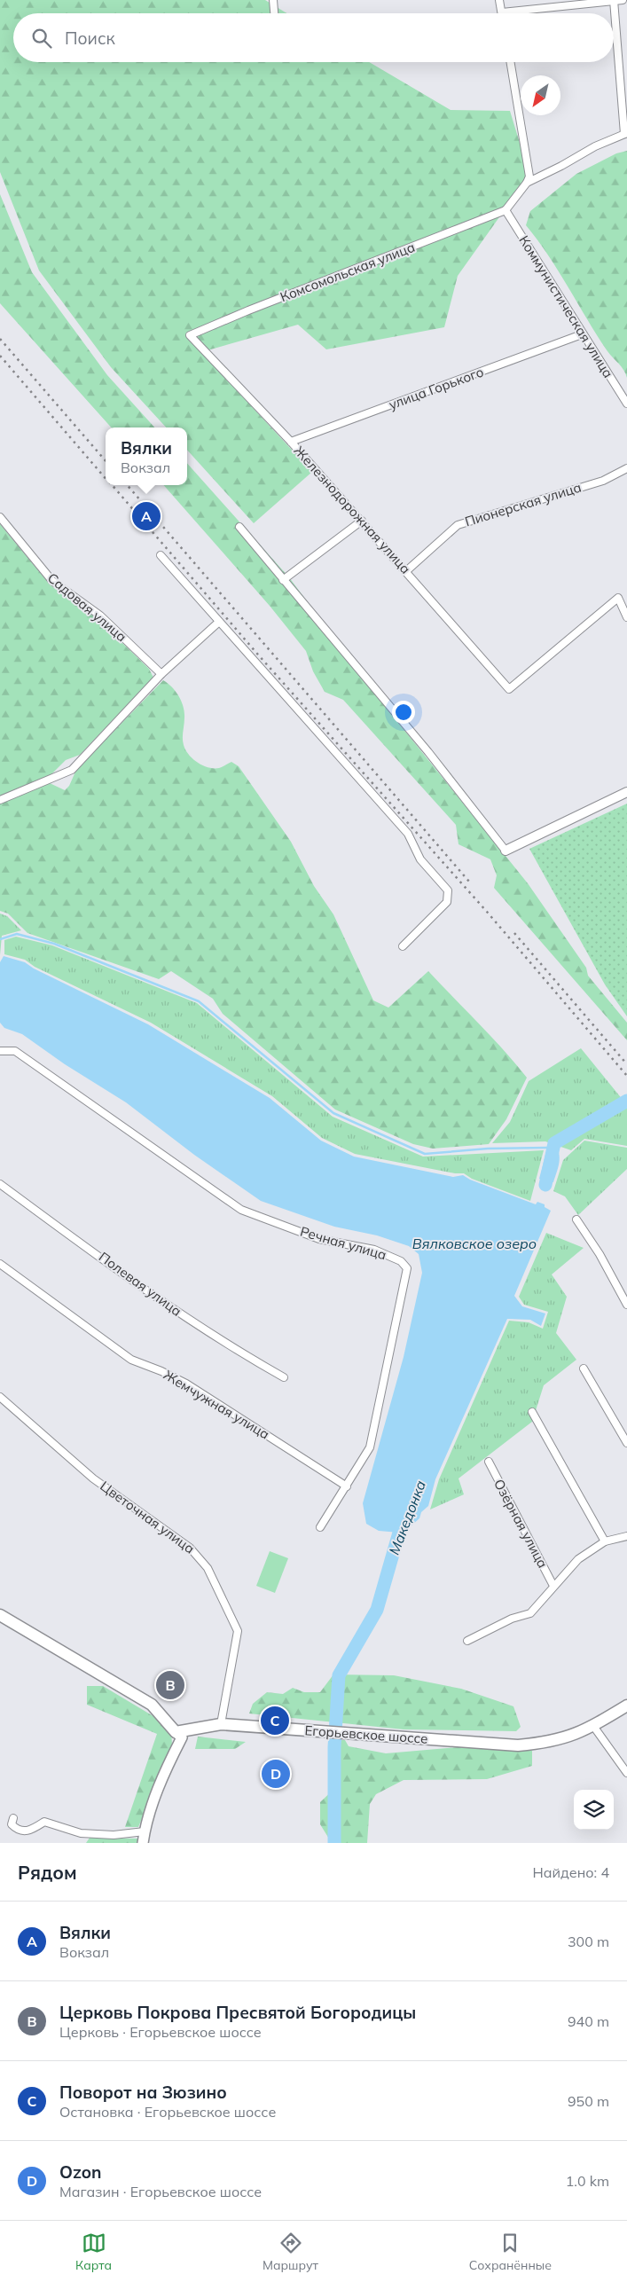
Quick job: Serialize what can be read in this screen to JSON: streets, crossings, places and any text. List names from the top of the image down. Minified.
{"streets":{"main road":["Егорьевское шоссе"],"street":["Комсомольская улица","Коммунистическая улица","улица Горького","Пионерская улица","Железнодорожная улица","Садовая улица","Речная улица","Полевая улица","Жемчужная улица","Цветочная улица","Озёрная улица"]},"crossings":[["Комсомольская улица","Коммунистическая улица"],["Комсомольская улица","Железнодорожная улица"],["Коммунистическая улица","улица Горького"],["улица Горького","Железнодорожная улица"],["Пионерская улица","Железнодорожная улица"],["Речная улица","Жемчужная улица"],["Цветочная улица","Егорьевское шоссе"]],"water":["Вялковское озеро","Македонка"],"north":"bottom left","page":{"search":"Поиск","popup":["Вялки","Вокзал"],"pins":["A","B","C","D"],"heading":["Рядом","Найдено: 4"],"list":[{"mark":"A","name":"Вялки","note":"Вокзал","value":"300 m"},{"mark":"B","name":"Церковь Покрова Пресвятой Богородицы","note":"Церковь · Егорьевское шоссе","value":"940 m"},{"mark":"C","name":"Поворот на Зюзино","note":"Остановка · Егорьевское шоссе","value":"950 m"},{"mark":"D","name":"Ozon","note":"Магазин · Егорьевское шоссе","value":"1.0 km"}],"nav":["Карта","Маршрут","Сохранённые"]}}
